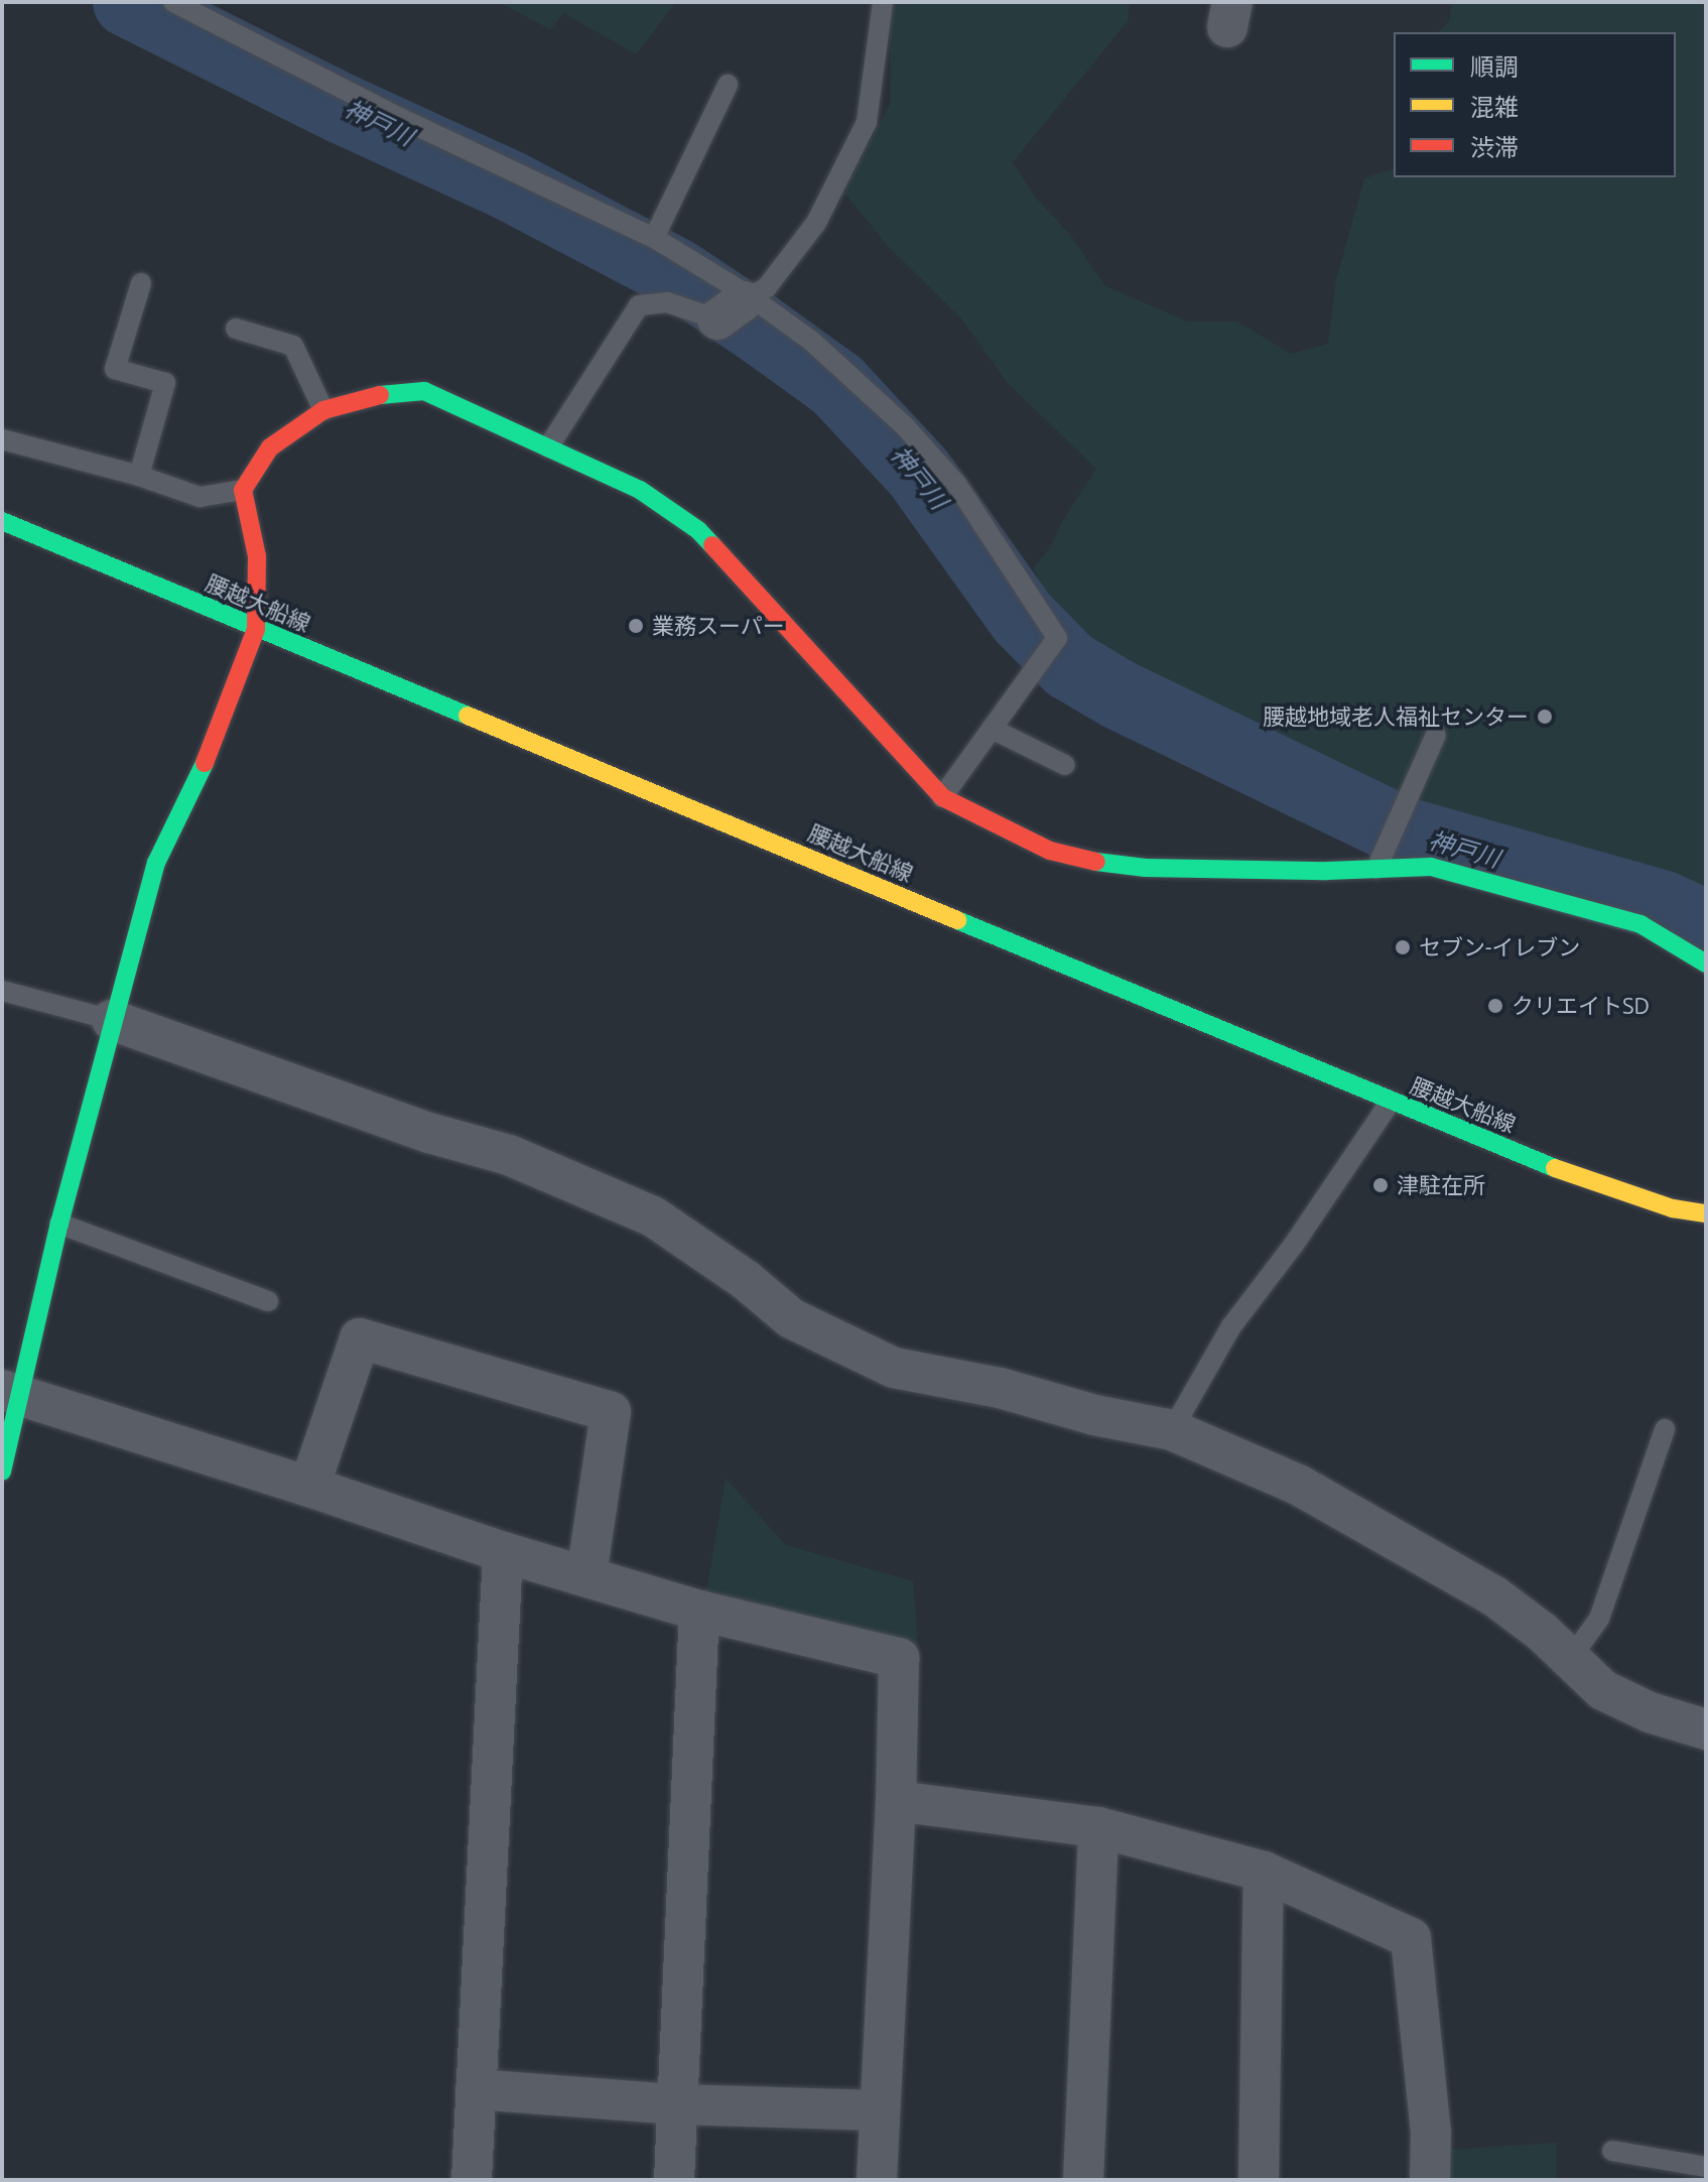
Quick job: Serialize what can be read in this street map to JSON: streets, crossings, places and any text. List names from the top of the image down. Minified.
{"streets":{"street":["腰越大船線"]},"water":["神戸川"],"places":["業務スーパー","腰越地域老人福祉センター","セブン-イレブン","クリエイトSD","津駐在所"],"legend":["順調","混雑","渋滞"]}
